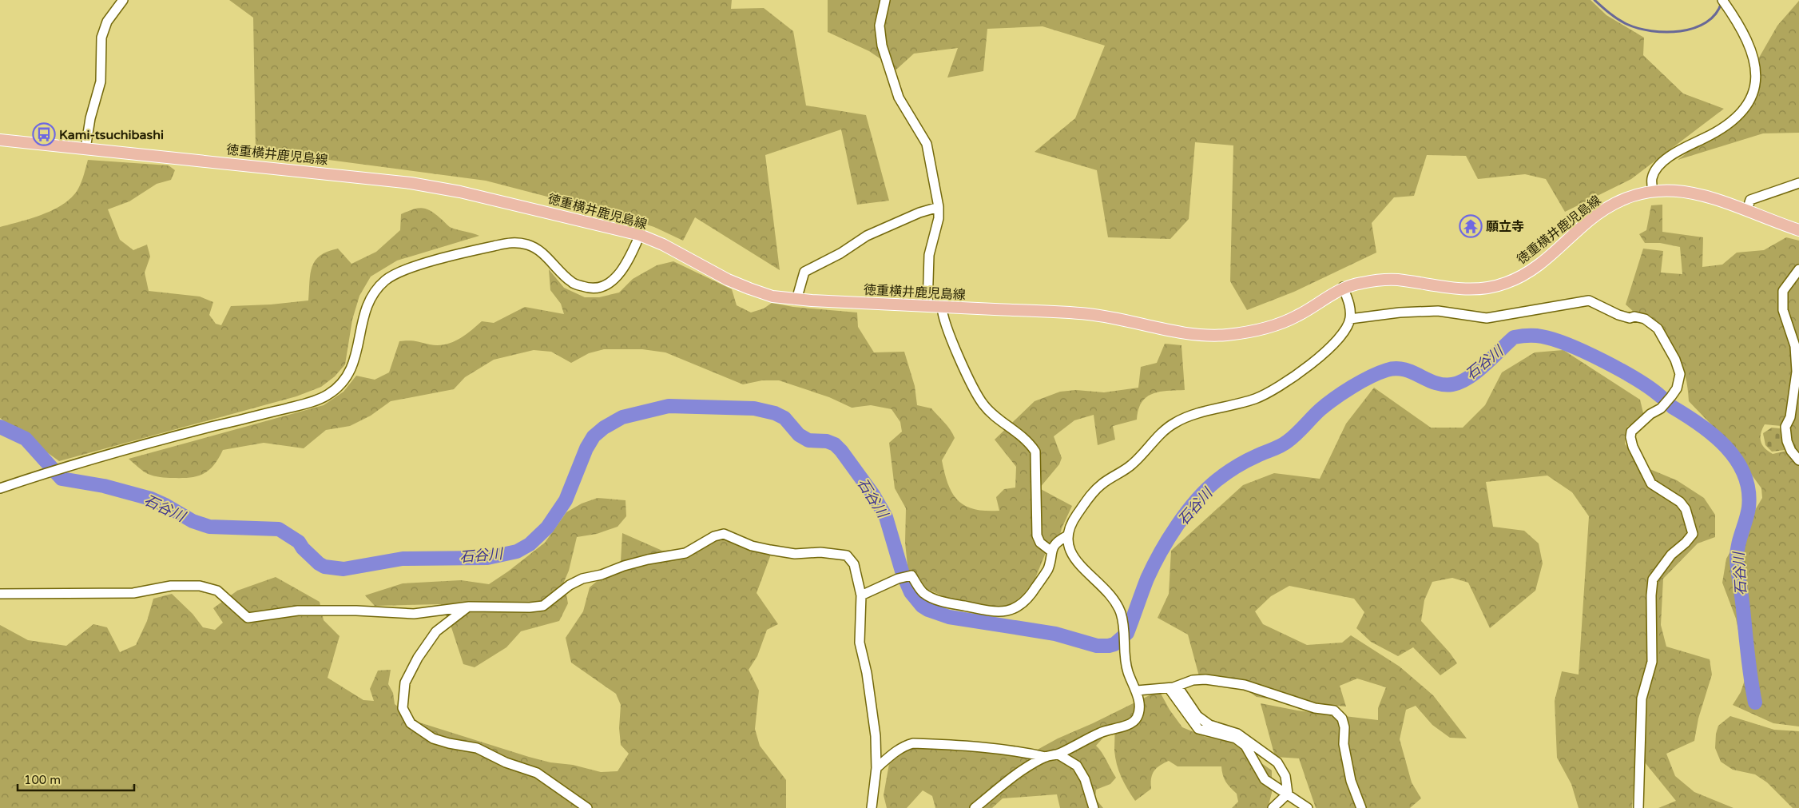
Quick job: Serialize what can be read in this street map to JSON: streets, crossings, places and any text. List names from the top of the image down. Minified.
{"streets":{"main road":["徳重横井鹿児島線"]},"water":["石谷川"],"places":{"bus stop":["Kami-tsuchibashi"],"temple":["願立寺"]},"scale_bar":"100 m"}
